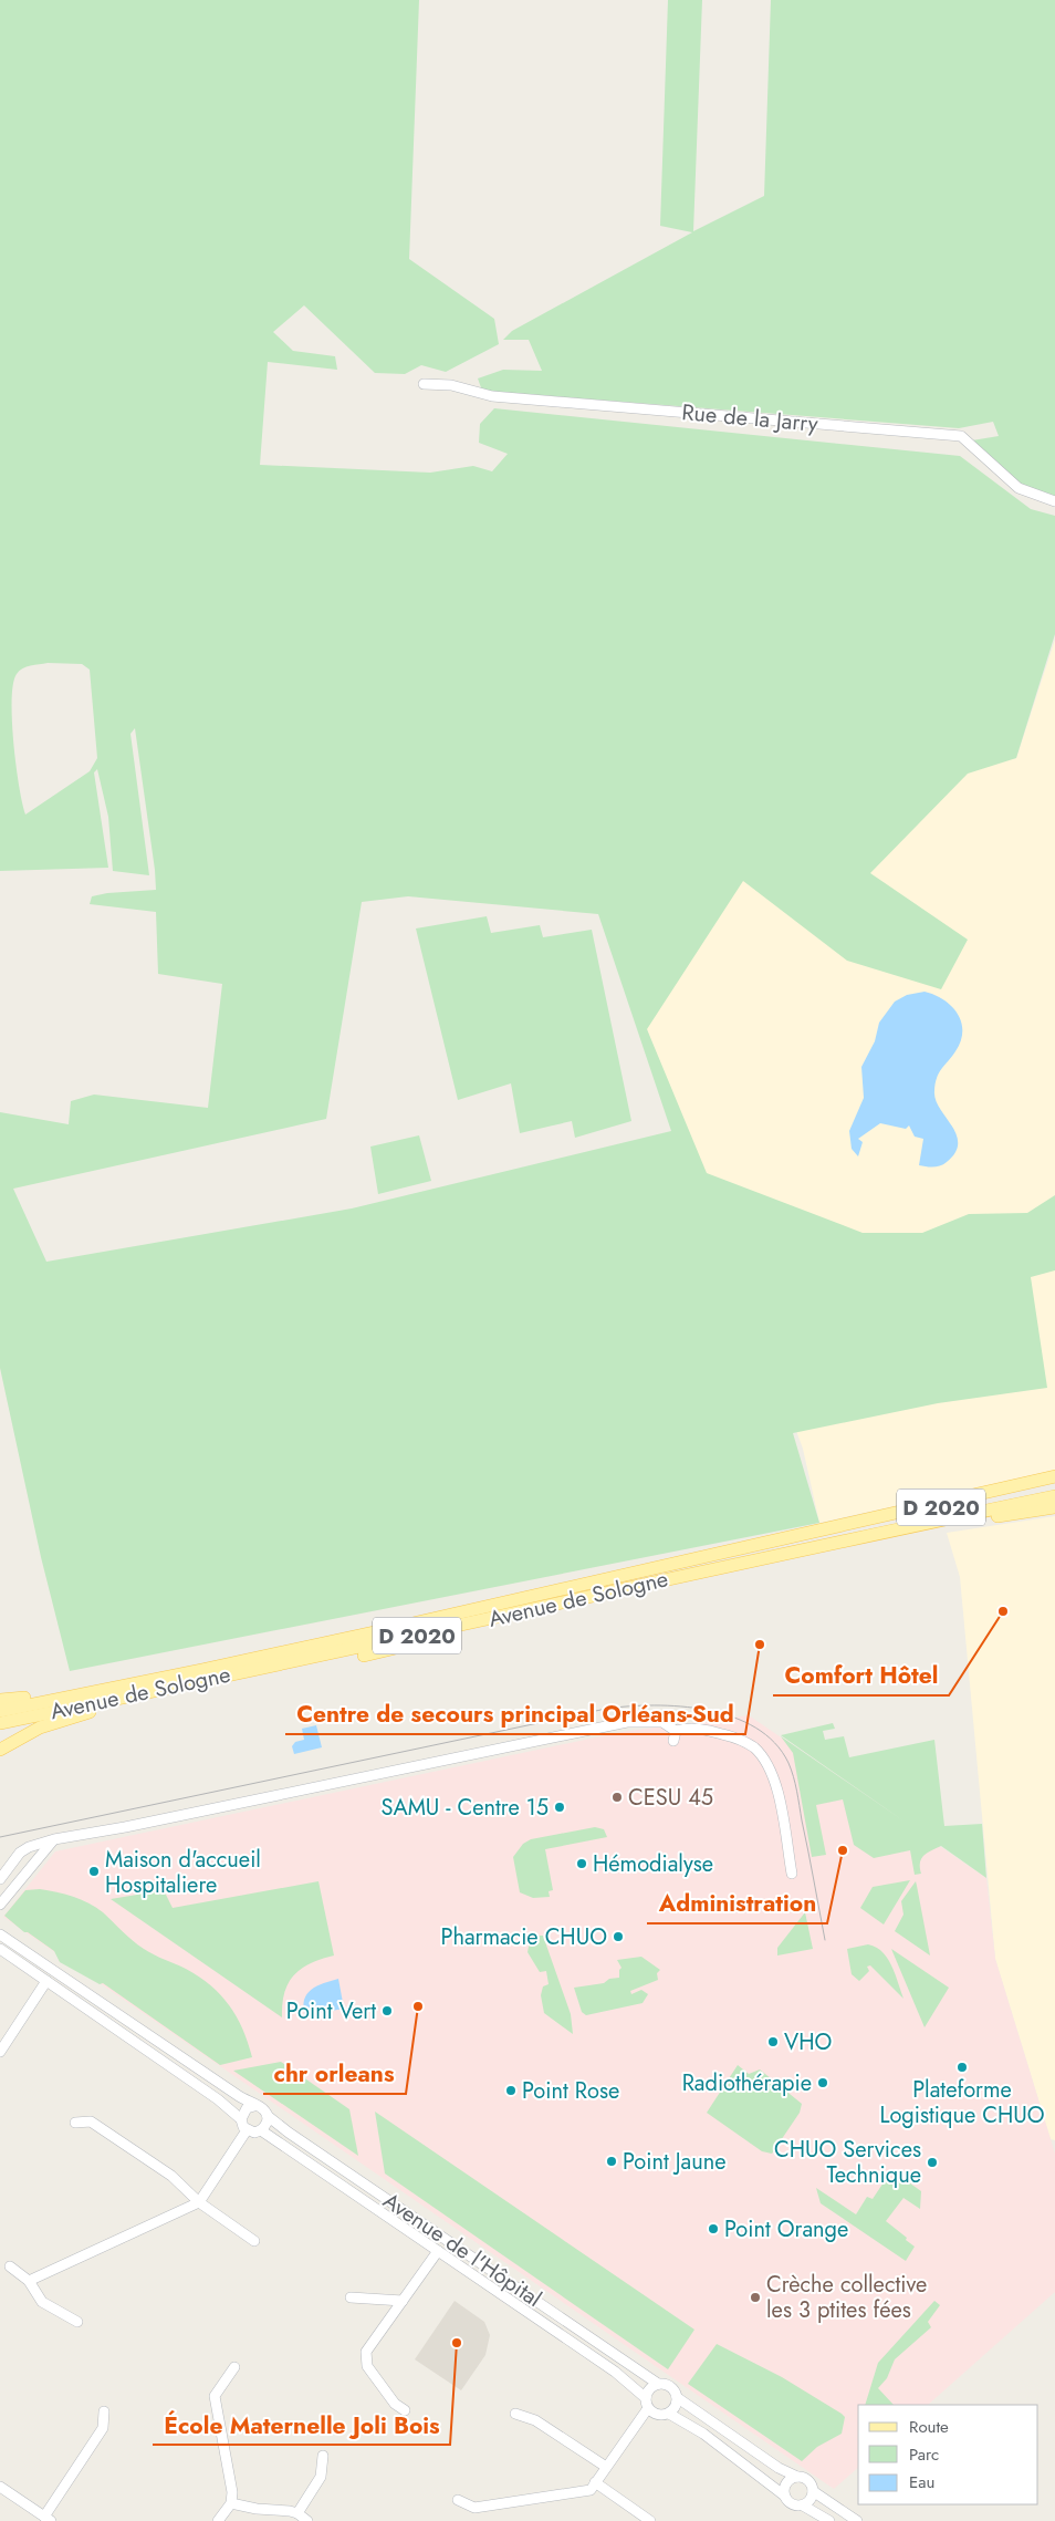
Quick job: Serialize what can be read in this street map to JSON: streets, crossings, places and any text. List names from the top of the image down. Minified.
{"streets":{"main road":["D 2020","Avenue de Sologne"],"street":["Rue de la Jarry","Avenue de l'Hôpital"]},"crossings":[["D 2020","Avenue de Sologne"]],"places":["Comfort Hôtel","Centre de secours principal Orléans-Sud","CESU 45","SAMU - Centre 15","Administration","Hémodialyse","Maison d'accueil Hospitaliere","Pharmacie CHUO","chr orleans","Point Vert","VHO","Plateforme Logistique CHUO","Radiothérapie","Point Rose","Point Jaune","CHUO Services Technique","Point Orange","Crèche collective les 3 ptites fées","École Maternelle Joli Bois"],"legend":["Route","Parc","Eau"]}
